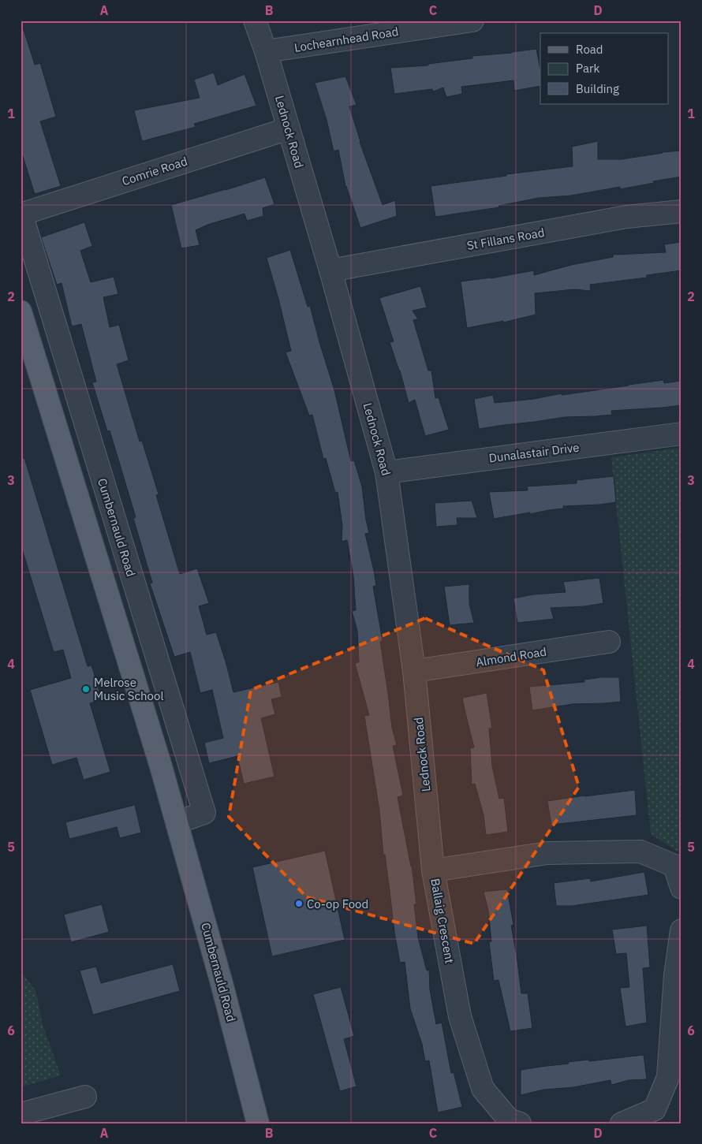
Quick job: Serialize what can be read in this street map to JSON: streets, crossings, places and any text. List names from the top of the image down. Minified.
{"streets":{"main road":["Cumbernauld Road"],"street":["Lochearnhead Road","Lednock Road","Comrie Road","St Fillans Road","Dunalastair Drive","Almond Road","Ballaig Crescent"]},"crossings":[["Lochearnhead Road","Lednock Road"],["Lednock Road","Comrie Road"],["Lednock Road","St Fillans Road"],["Lednock Road","Dunalastair Drive"],["Lednock Road","Almond Road"],["Lednock Road","Ballaig Crescent"],["Comrie Road","Cumbernauld Road"]],"places":["Melrose Music School","Co-op Food"],"legend":["Road","Park","Building"],"grid":{"columns":["A","B","C","D"],"rows":["1","2","3","4","5","6"]}}
